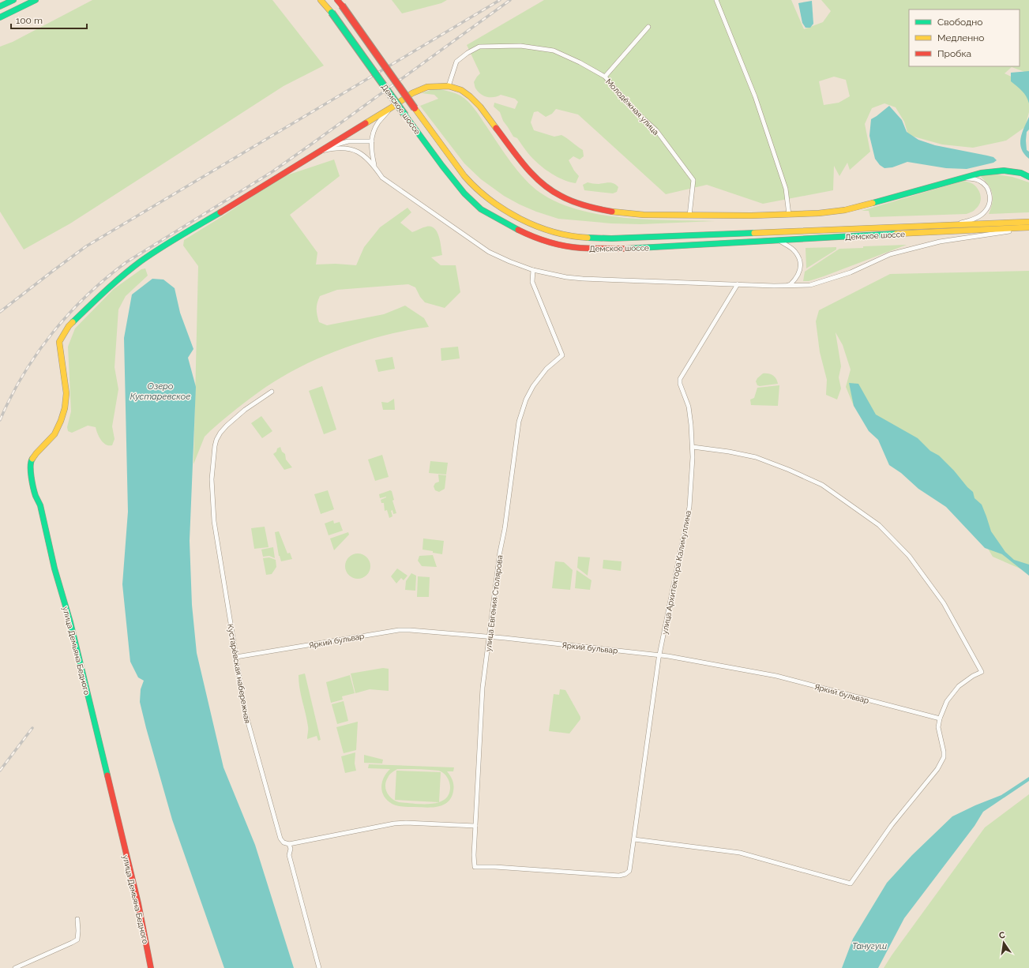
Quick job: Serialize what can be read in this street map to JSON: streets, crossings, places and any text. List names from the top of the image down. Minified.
{"streets":{"street":["Молодёжная улица","Демское шоссе","улица Архитектора Калимуллина","улица Евгения Столярова","Яркий бульвар","улица Демьяна Бедного","Кустарёвская набережная"]},"crossings":[["улица Архитектора Калимуллина","улица Евгения Столярова"],["улица Архитектора Калимуллина","Яркий бульвар"],["улица Евгения Столярова","Яркий бульвар"],["Яркий бульвар","Кустарёвская набережная"]],"water":["Озеро Кустаревское","Танугуш"],"legend":["Свободно","Медленно","Пробка"],"scale_bar":"100 m","north":"top"}
